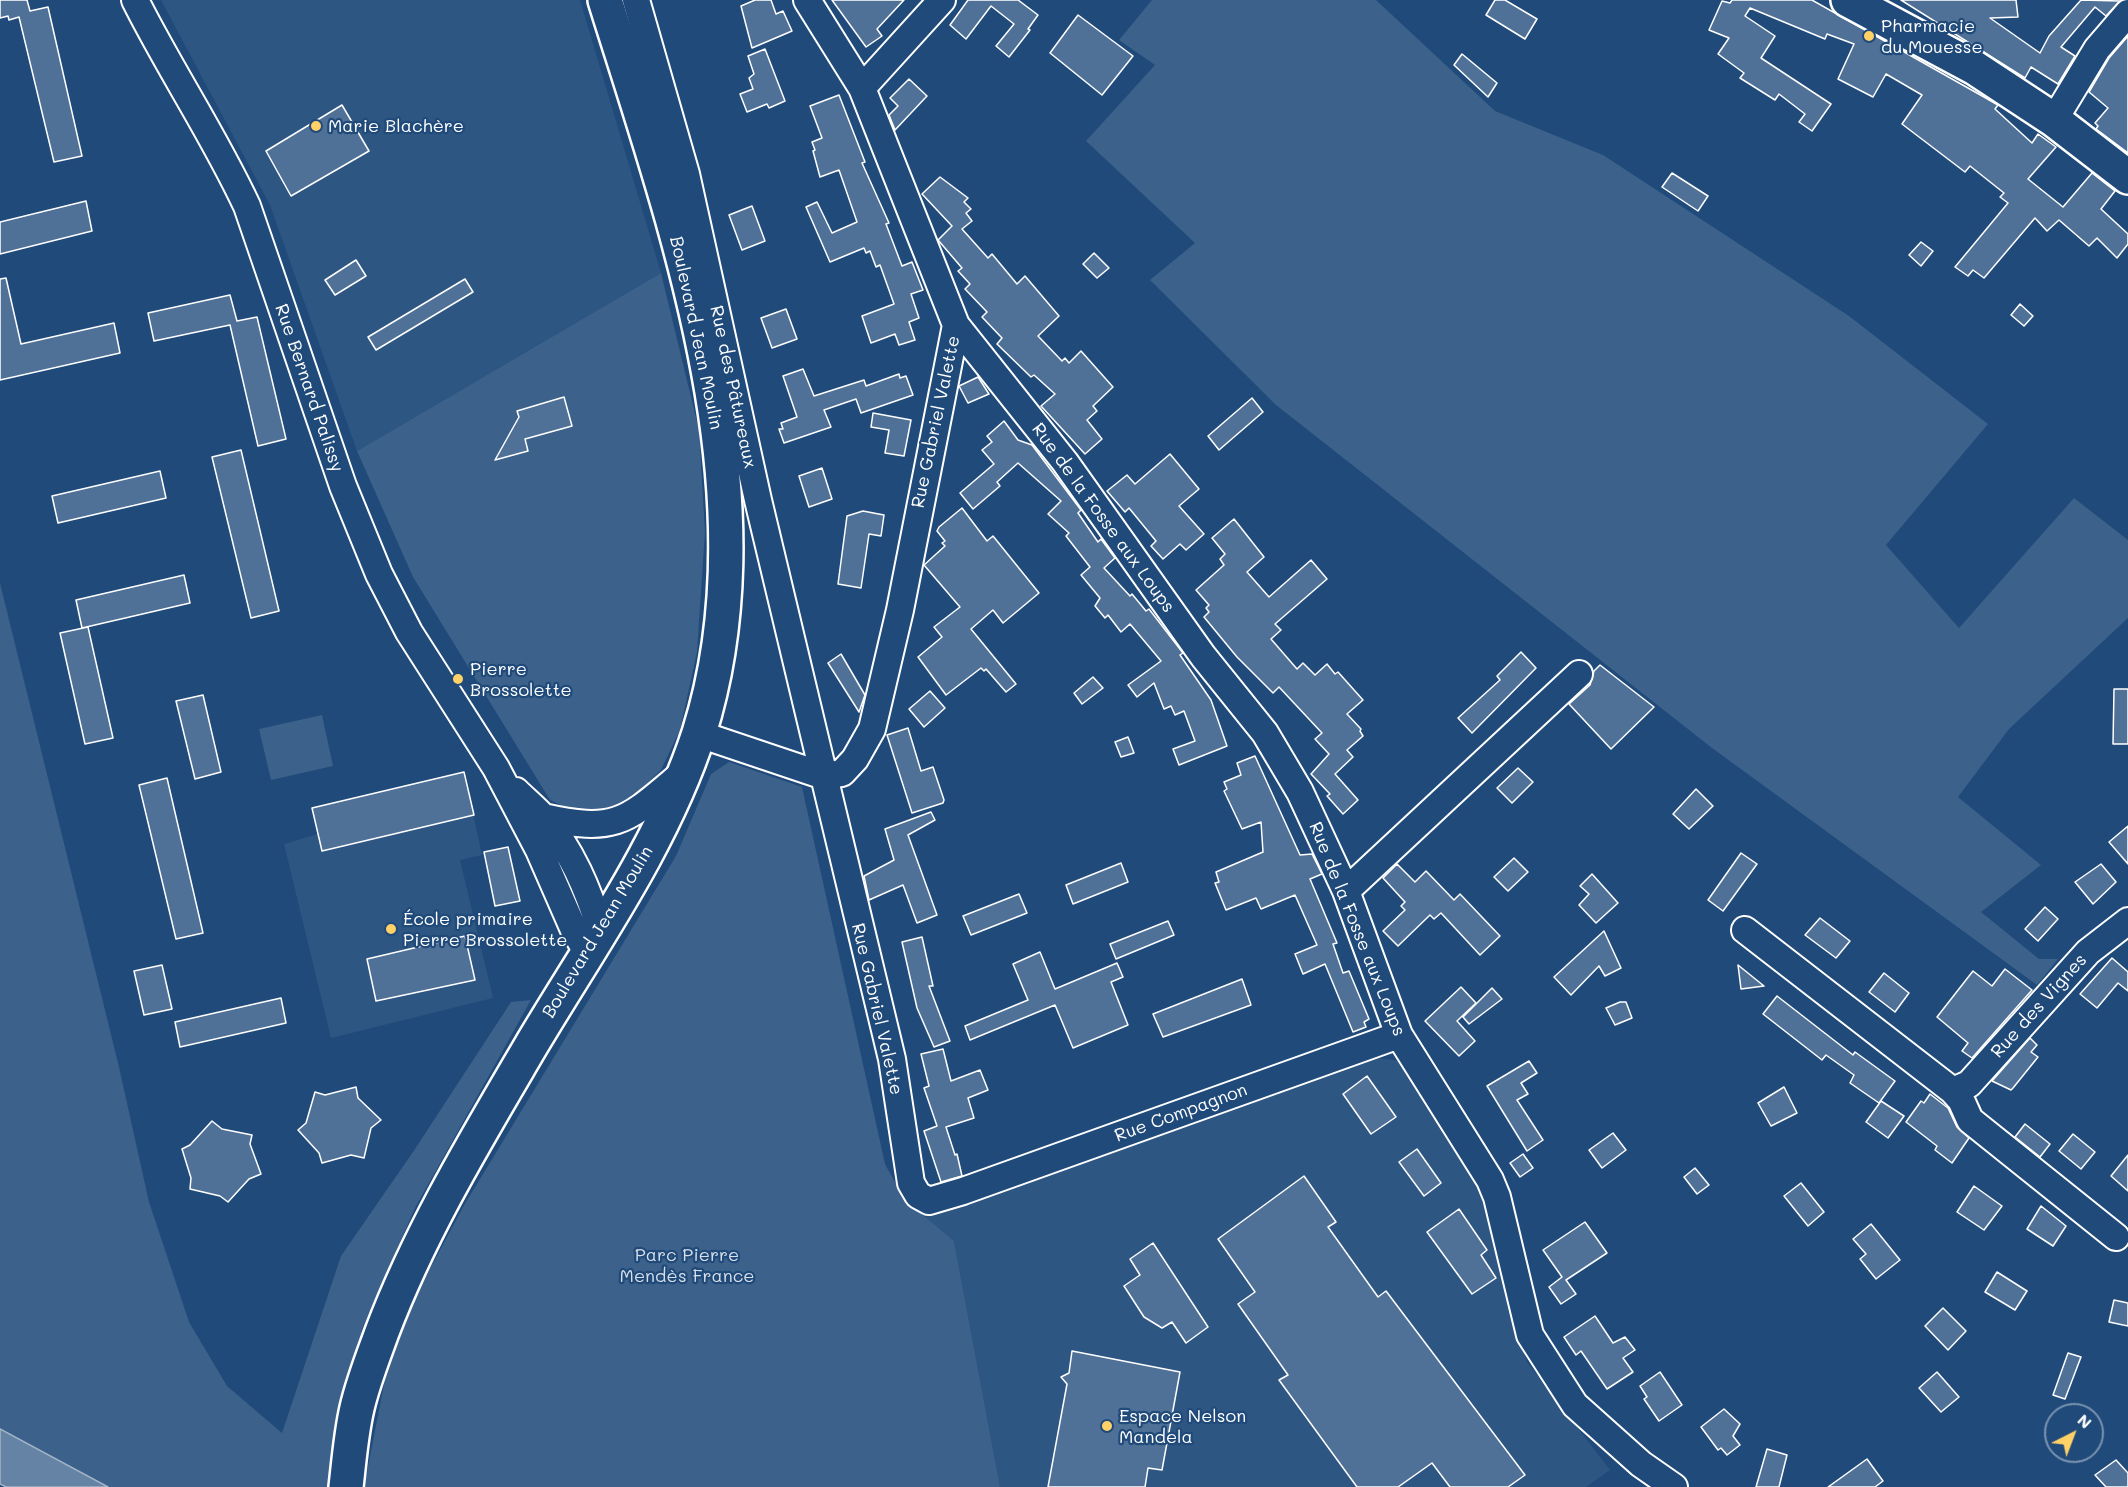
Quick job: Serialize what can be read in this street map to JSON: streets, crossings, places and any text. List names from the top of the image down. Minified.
{"streets":{"main road":["Boulevard Jean Moulin"],"street":["Rue des Pâtureaux","Rue Bernard Palissy","Rue Gabriel Valette","Rue de la Fosse aux Loups","Rue des Vignes","Rue Compagnon"]},"crossings":[["Boulevard Jean Moulin","Rue Bernard Palissy"],["Rue des Pâtureaux","Rue Gabriel Valette"],["Rue Gabriel Valette","Rue de la Fosse aux Loups"],["Rue Gabriel Valette","Rue Compagnon"],["Rue de la Fosse aux Loups","Rue Compagnon"]],"parks":["Parc Pierre Mendès France"],"places":["Pharmacie du Mouesse","Marie Blachère","Pierre Brossolette","École primaire Pierre Brossolette","Espace Nelson Mandela"],"north":"top right"}
